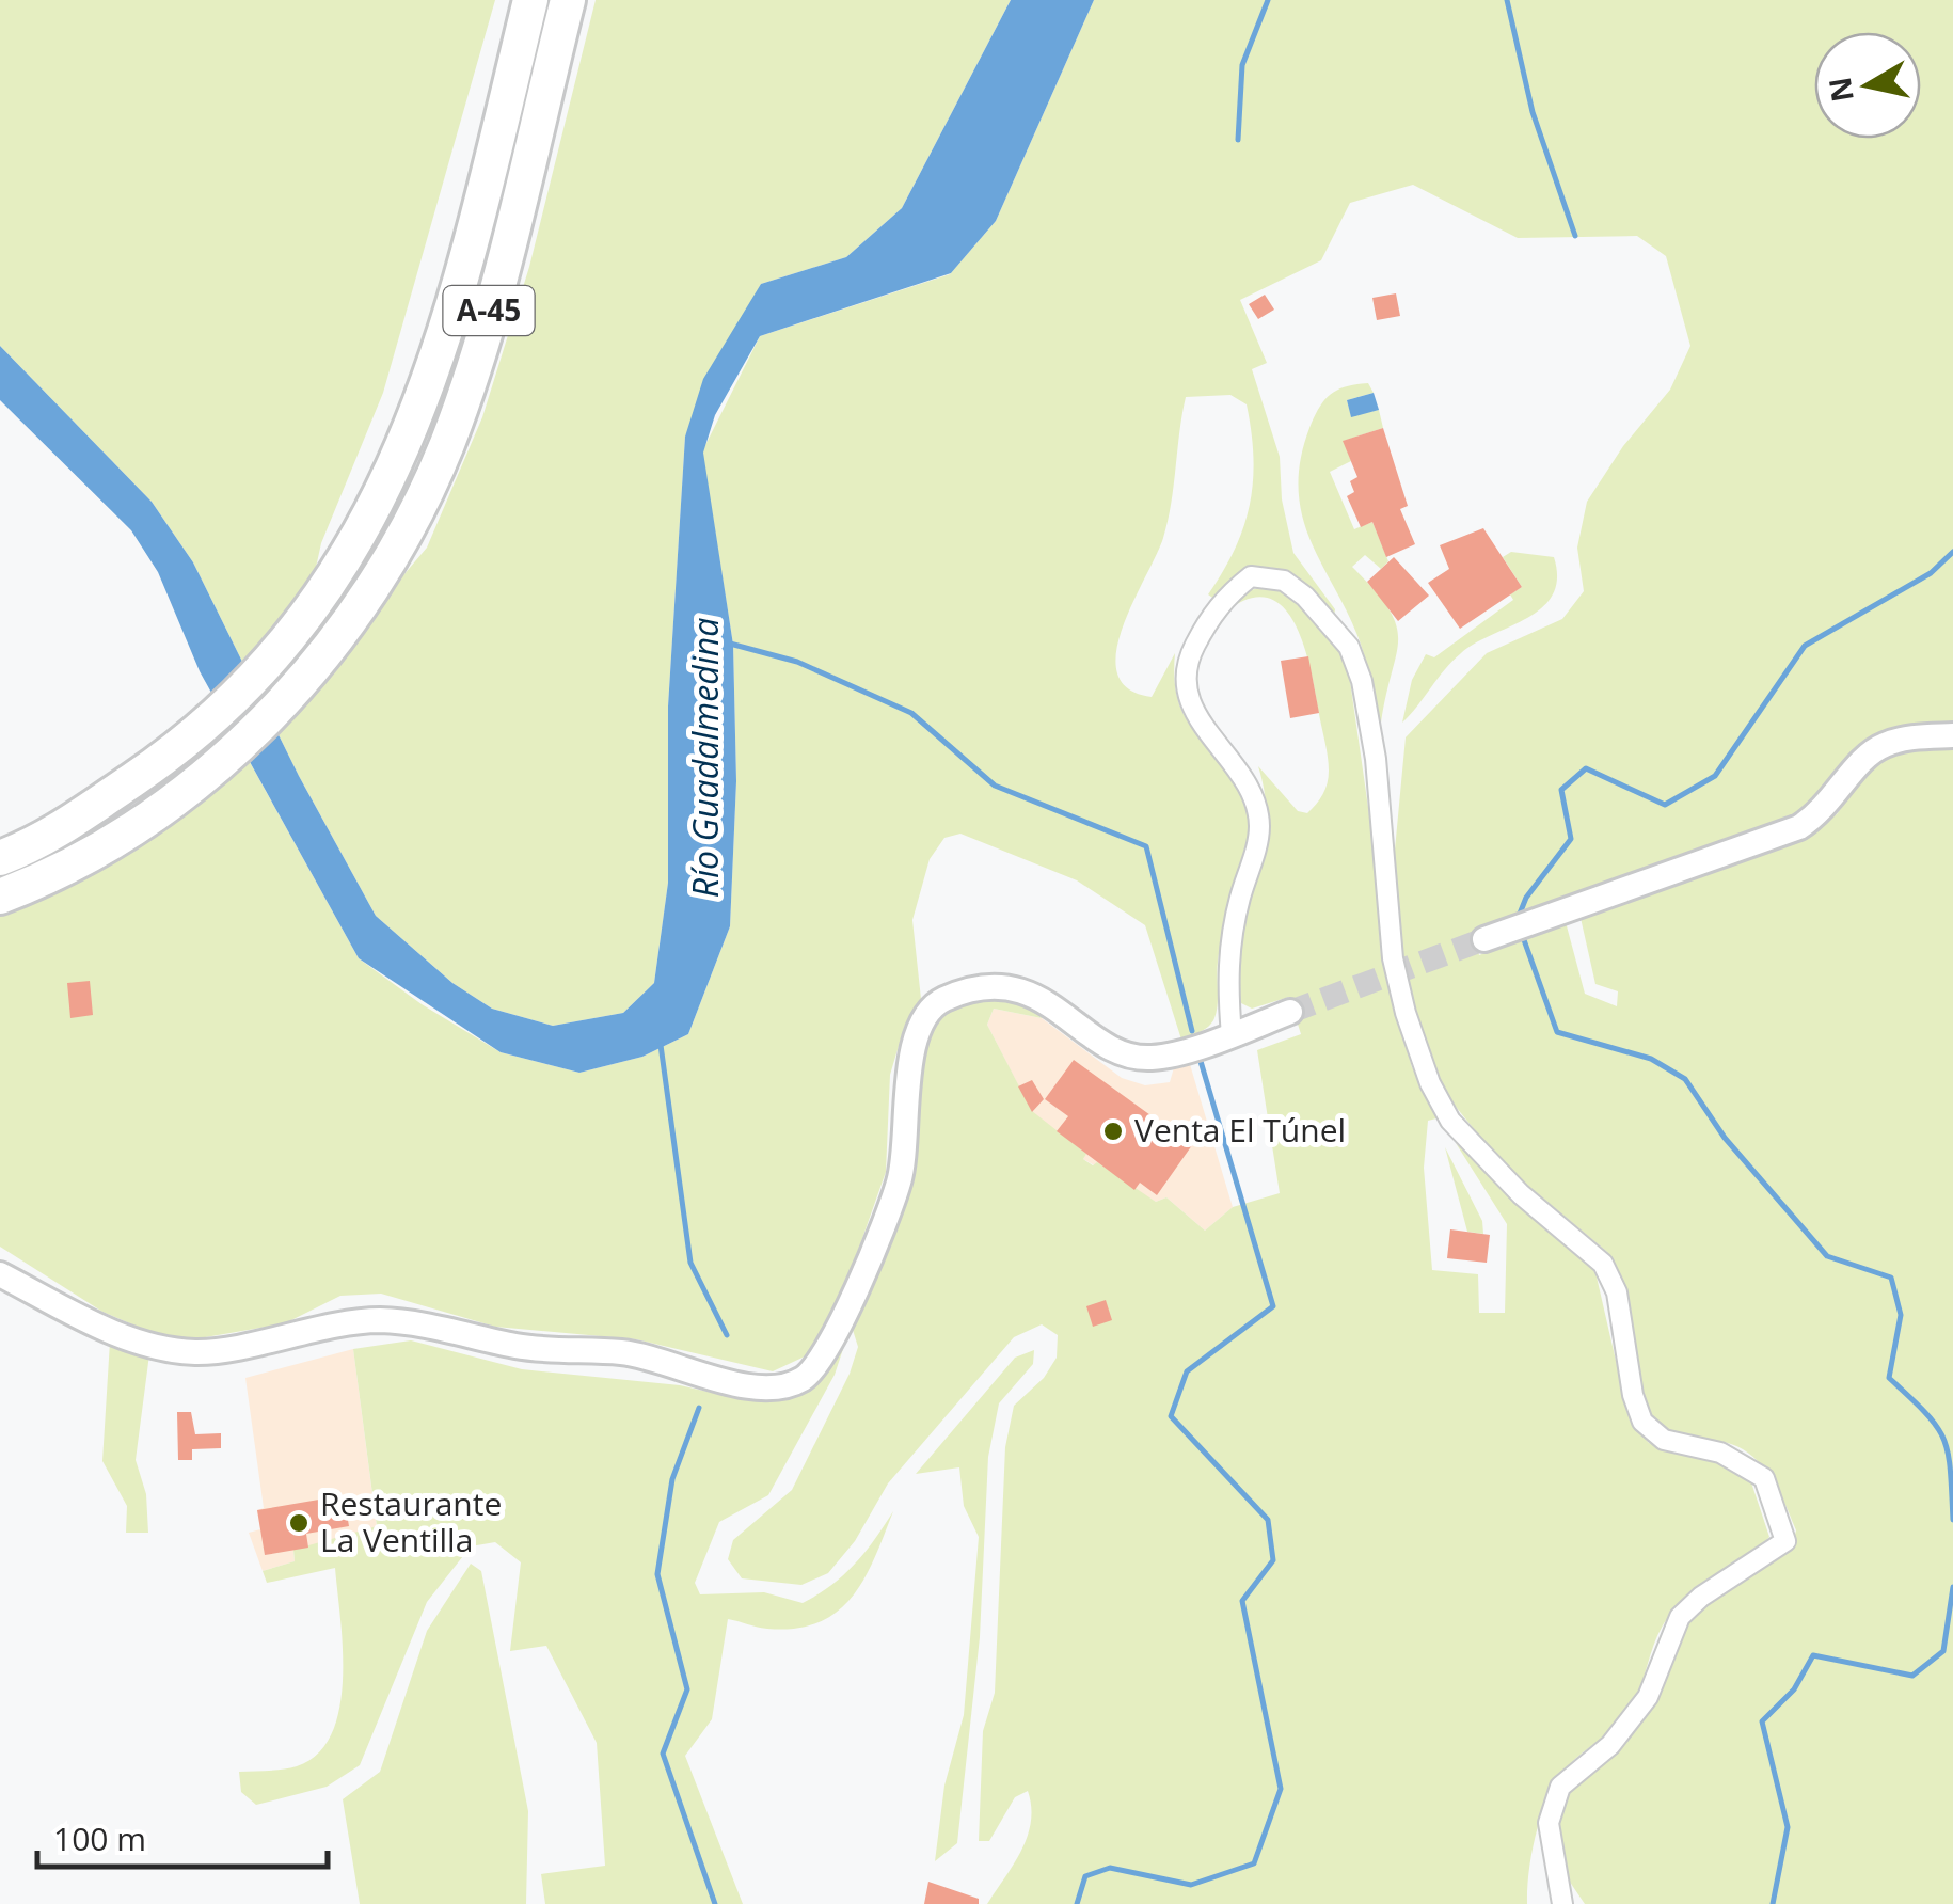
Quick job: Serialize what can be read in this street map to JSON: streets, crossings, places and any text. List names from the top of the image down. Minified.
{"streets":{"highway":["A-45"]},"water":["Río Guadalmedina"],"places":["Venta El Túnel","Restaurante La Ventilla"],"scale_bar":"100 m","north":"left"}
